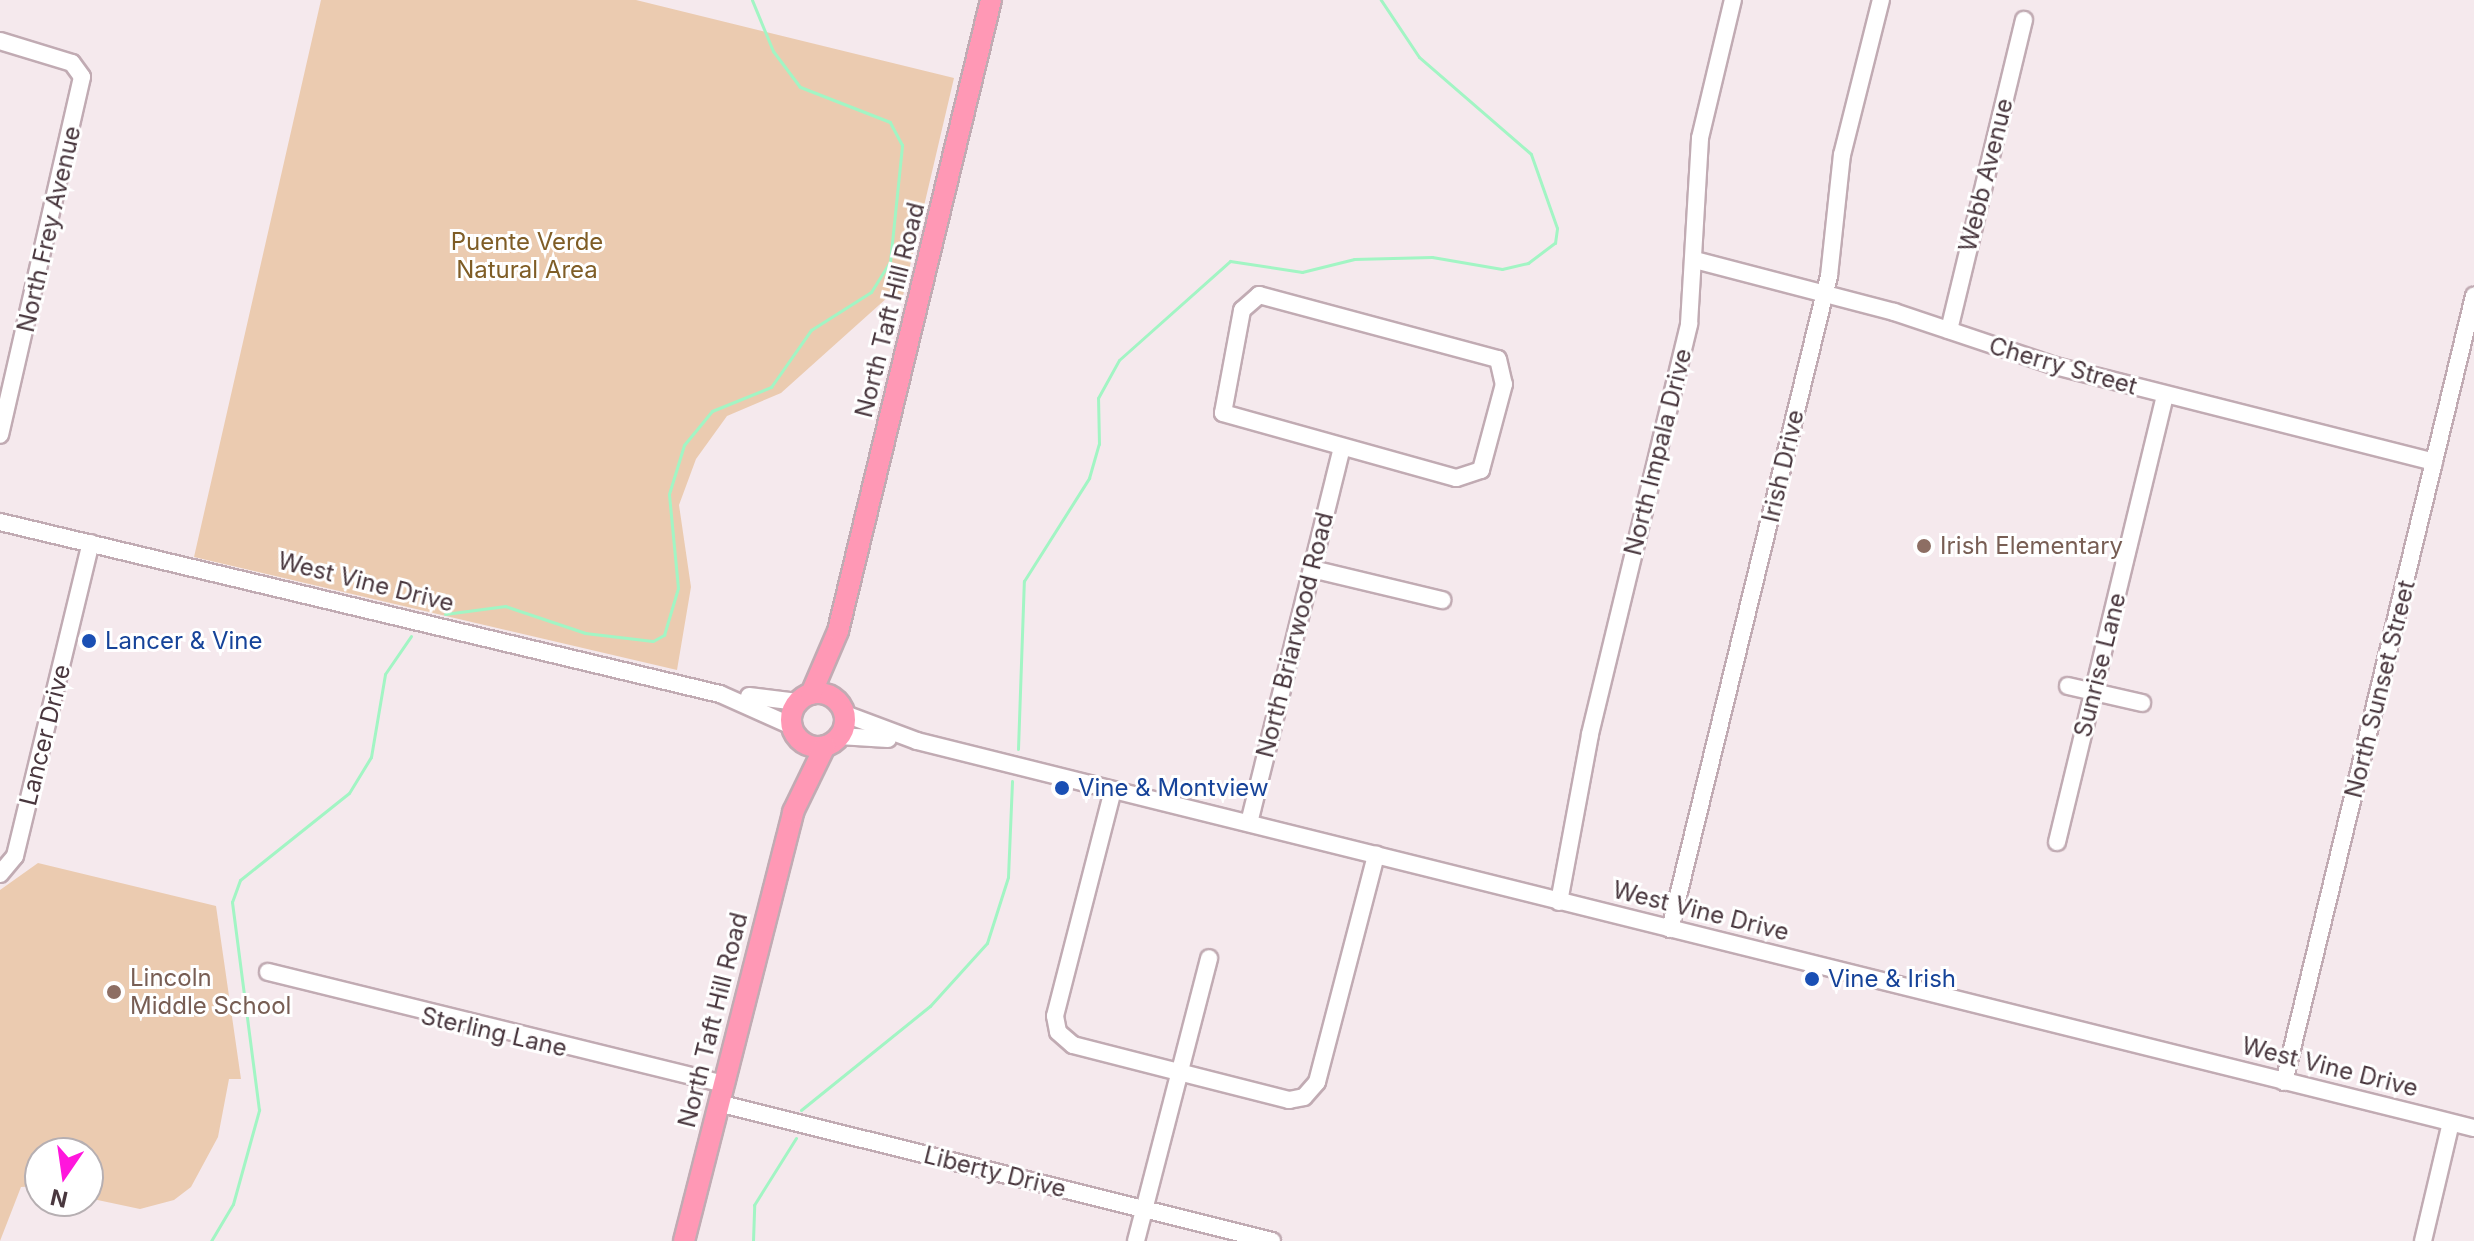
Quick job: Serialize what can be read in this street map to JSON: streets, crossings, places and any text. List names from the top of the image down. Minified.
{"streets":{"main road":["North Taft Hill Road","West Vine Drive"],"street":["Webb Avenue","North Frey Avenue","Cherry Street","North Impala Drive","Irish Drive","North Briarwood Road","Sunrise Lane","North Sunset Street","Lancer Drive","Sterling Lane","Liberty Drive"]},"crossings":[["Webb Avenue","Cherry Street"],["North Taft Hill Road","West Vine Drive"],["North Taft Hill Road","Sterling Lane"],["North Taft Hill Road","Liberty Drive"],["Cherry Street","North Impala Drive"],["Cherry Street","Irish Drive"],["Cherry Street","Sunrise Lane"],["Cherry Street","North Sunset Street"],["North Impala Drive","West Vine Drive"],["Irish Drive","West Vine Drive"],["West Vine Drive","North Briarwood Road"],["West Vine Drive","North Sunset Street"],["West Vine Drive","Lancer Drive"],["Sterling Lane","Liberty Drive"]],"parks":["Puente Verde Natural Area"],"places":["Irish Elementary","Lancer & Vine","Vine & Montview","Vine & Irish","Lincoln Middle School"],"north":"bottom"}
